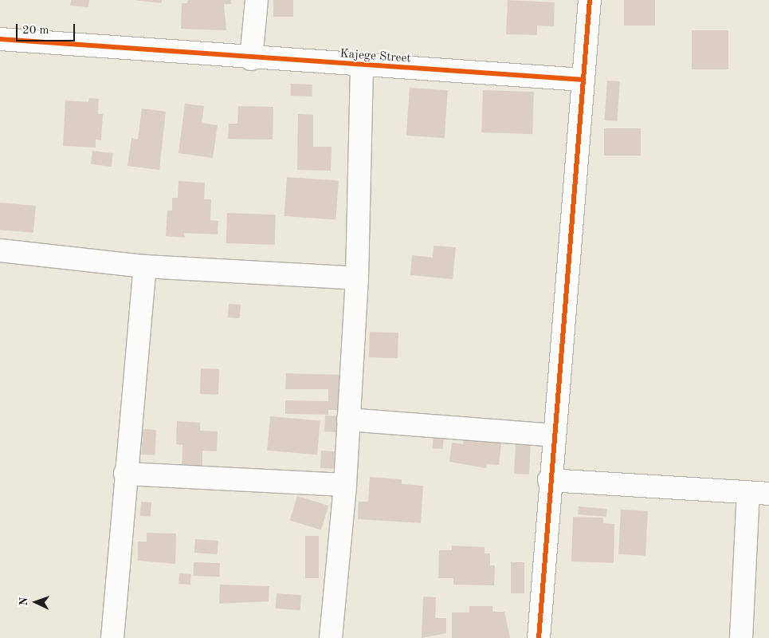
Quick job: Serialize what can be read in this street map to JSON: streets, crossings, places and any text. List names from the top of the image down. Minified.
{"streets":{"street":["Kajege Street"]},"scale_bar":"20 m","north":"left"}
